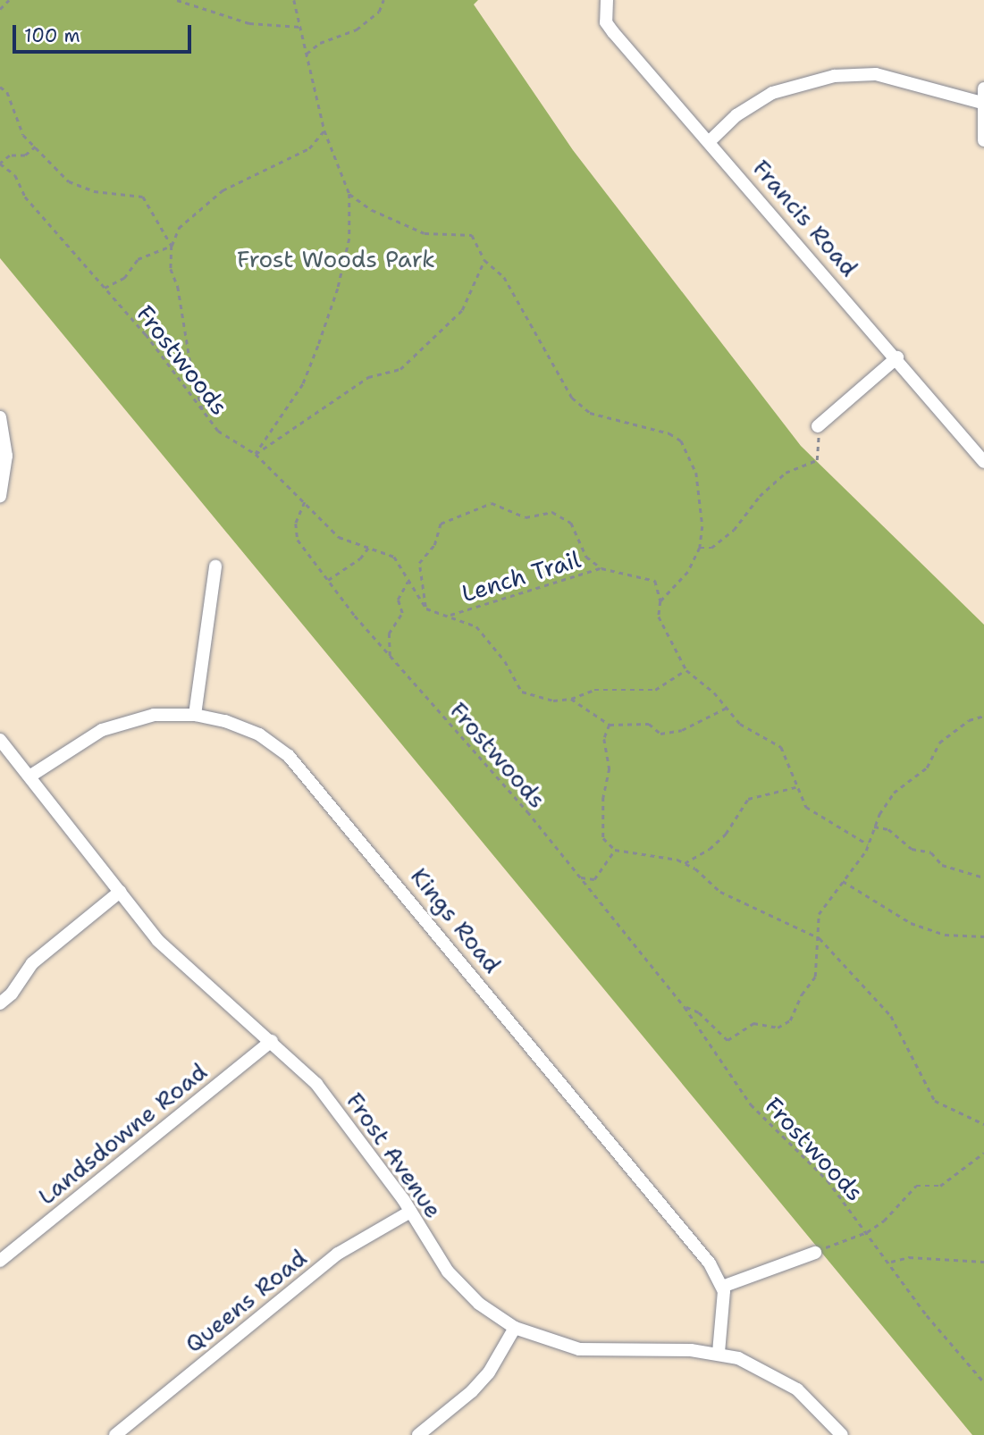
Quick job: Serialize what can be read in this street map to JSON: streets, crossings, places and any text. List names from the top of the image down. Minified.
{"streets":{"street":["Francis Road","Kings Road","Landsdowne Road","Frost Avenue","Queens Road"],"path":["Frostwoods","Lench Trail"]},"crossings":[["Kings Road","Frost Avenue"],["Landsdowne Road","Frost Avenue"],["Frost Avenue","Queens Road"]],"parks":["Frost Woods Park"],"scale_bar":"100 m"}
